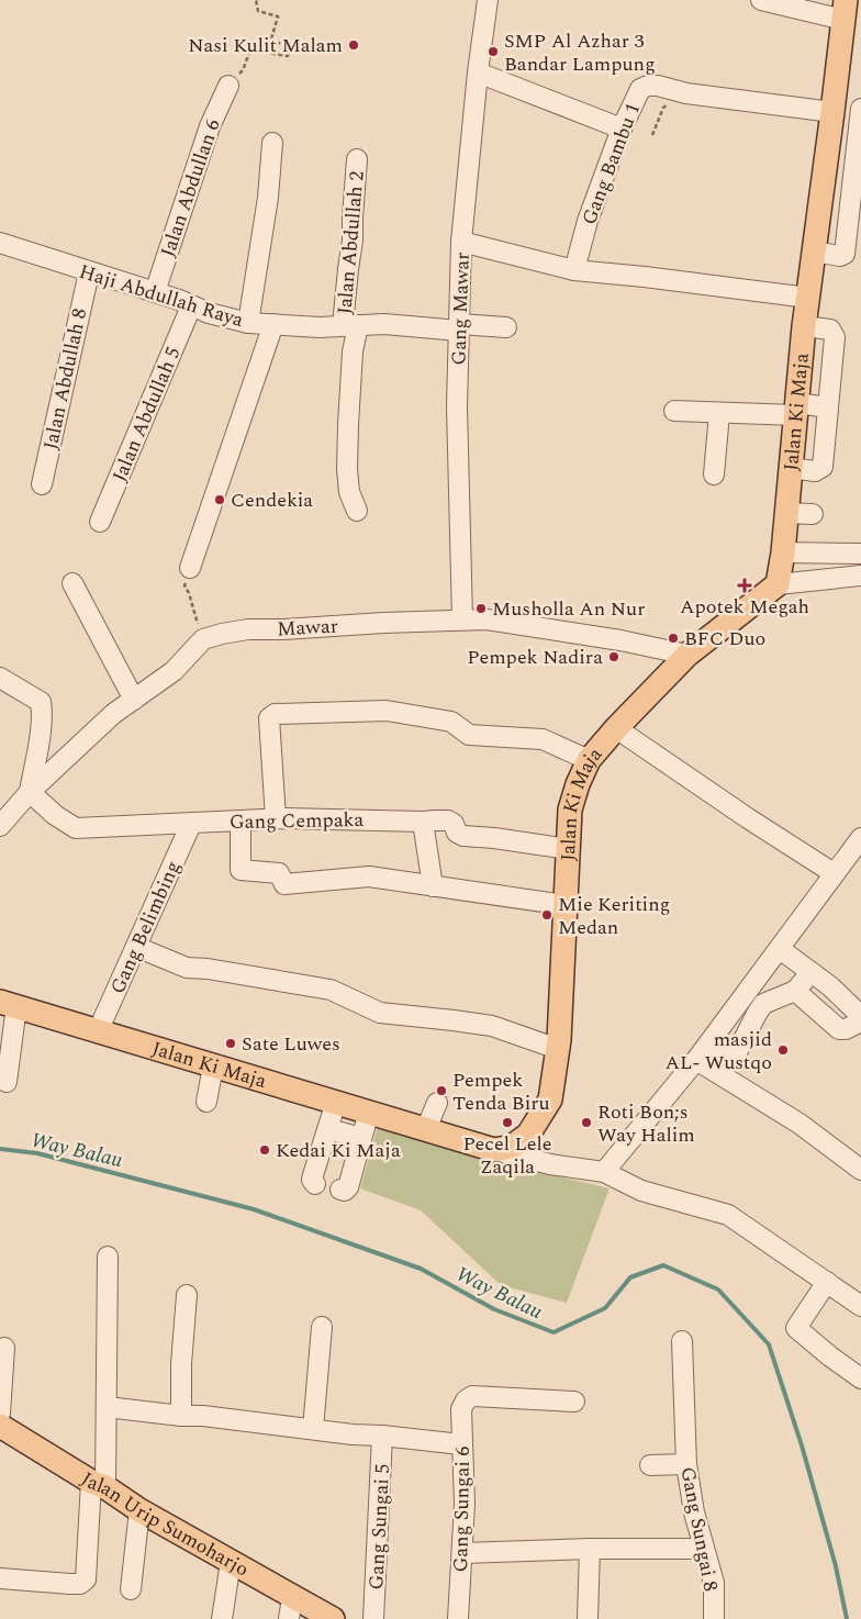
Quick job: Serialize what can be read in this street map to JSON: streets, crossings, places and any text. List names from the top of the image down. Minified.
{"streets":{"main road":["Jalan Ki Maja","Jalan Urip Sumoharjo"],"street":["Gang Bambu 1","Jalan Abdullan 6","Jalan Abdullah 2","Haji Abdullah Raya","Gang Mawar","Jalan Abdullah 8","Jalan Abdullah 5","Mawar","Gang Cempaka","Gang Belimbing","Gang Sungai 6","Gang Sungai 5","Gang Sungai 8"]},"crossings":[["Gang Bambu 1","Jalan Ki Maja"],["Jalan Abdullan 6","Haji Abdullah Raya"],["Jalan Abdullah 2","Haji Abdullah Raya"],["Haji Abdullah Raya","Gang Mawar"],["Haji Abdullah Raya","Jalan Abdullah 8"],["Haji Abdullah Raya","Jalan Abdullah 5"],["Gang Mawar","Mawar"],["Jalan Ki Maja","Mawar"],["Jalan Ki Maja","Gang Cempaka"],["Jalan Ki Maja","Gang Belimbing"],["Gang Cempaka","Gang Belimbing"]],"water":["Way Balau"],"places":{"other":["Nasi Kulit Malam","SMP Al Azhar 3 Bandar Lampung","Cendekia","Musholla An Nur","BFC Duo","Pempek Nadira","Mie Keriting Medan","Sate Luwes","masjid AL- Wustqo","Pempek Tenda Biru","Pecel Lele Zaqila","Roti Bon;s Way Halim","Kedai Ki Maja"],"health":["Apotek Megah"]}}
